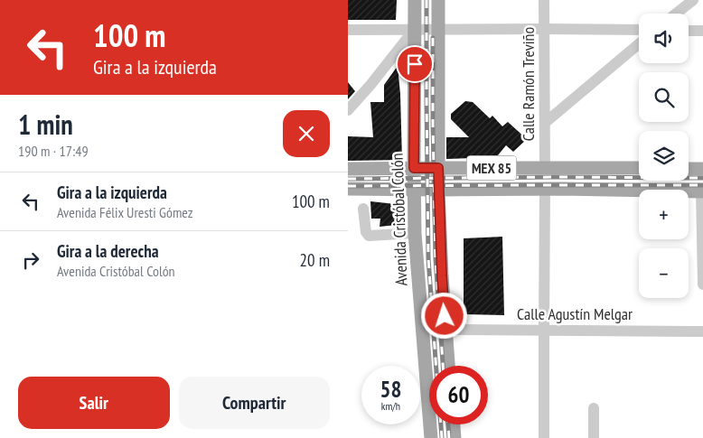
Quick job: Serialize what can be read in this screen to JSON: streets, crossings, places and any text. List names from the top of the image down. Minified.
{"streets":{"main road":["MEX 85","Avenida Cristóbal Colón"],"street":["Calle Ramón Treviño","Calle Agustín Melgar"]},"crossings":[["Calle Ramón Treviño","MEX 85"],["MEX 85","Avenida Cristóbal Colón"]],"page":{"turn":["100 m","Gira a la izquierda"],"map_buttons":["+","−"],"heading":["1 min","190 m · 17:49"],"list":[{"name":"Gira a la izquierda","note":"Avenida Félix Uresti Gómez","value":"100 m"},{"name":"Gira a la derecha","note":"Avenida Cristóbal Colón","value":"20 m"}],"speed":"58 km/h","limit":"60","buttons":["Salir","Compartir"]}}
